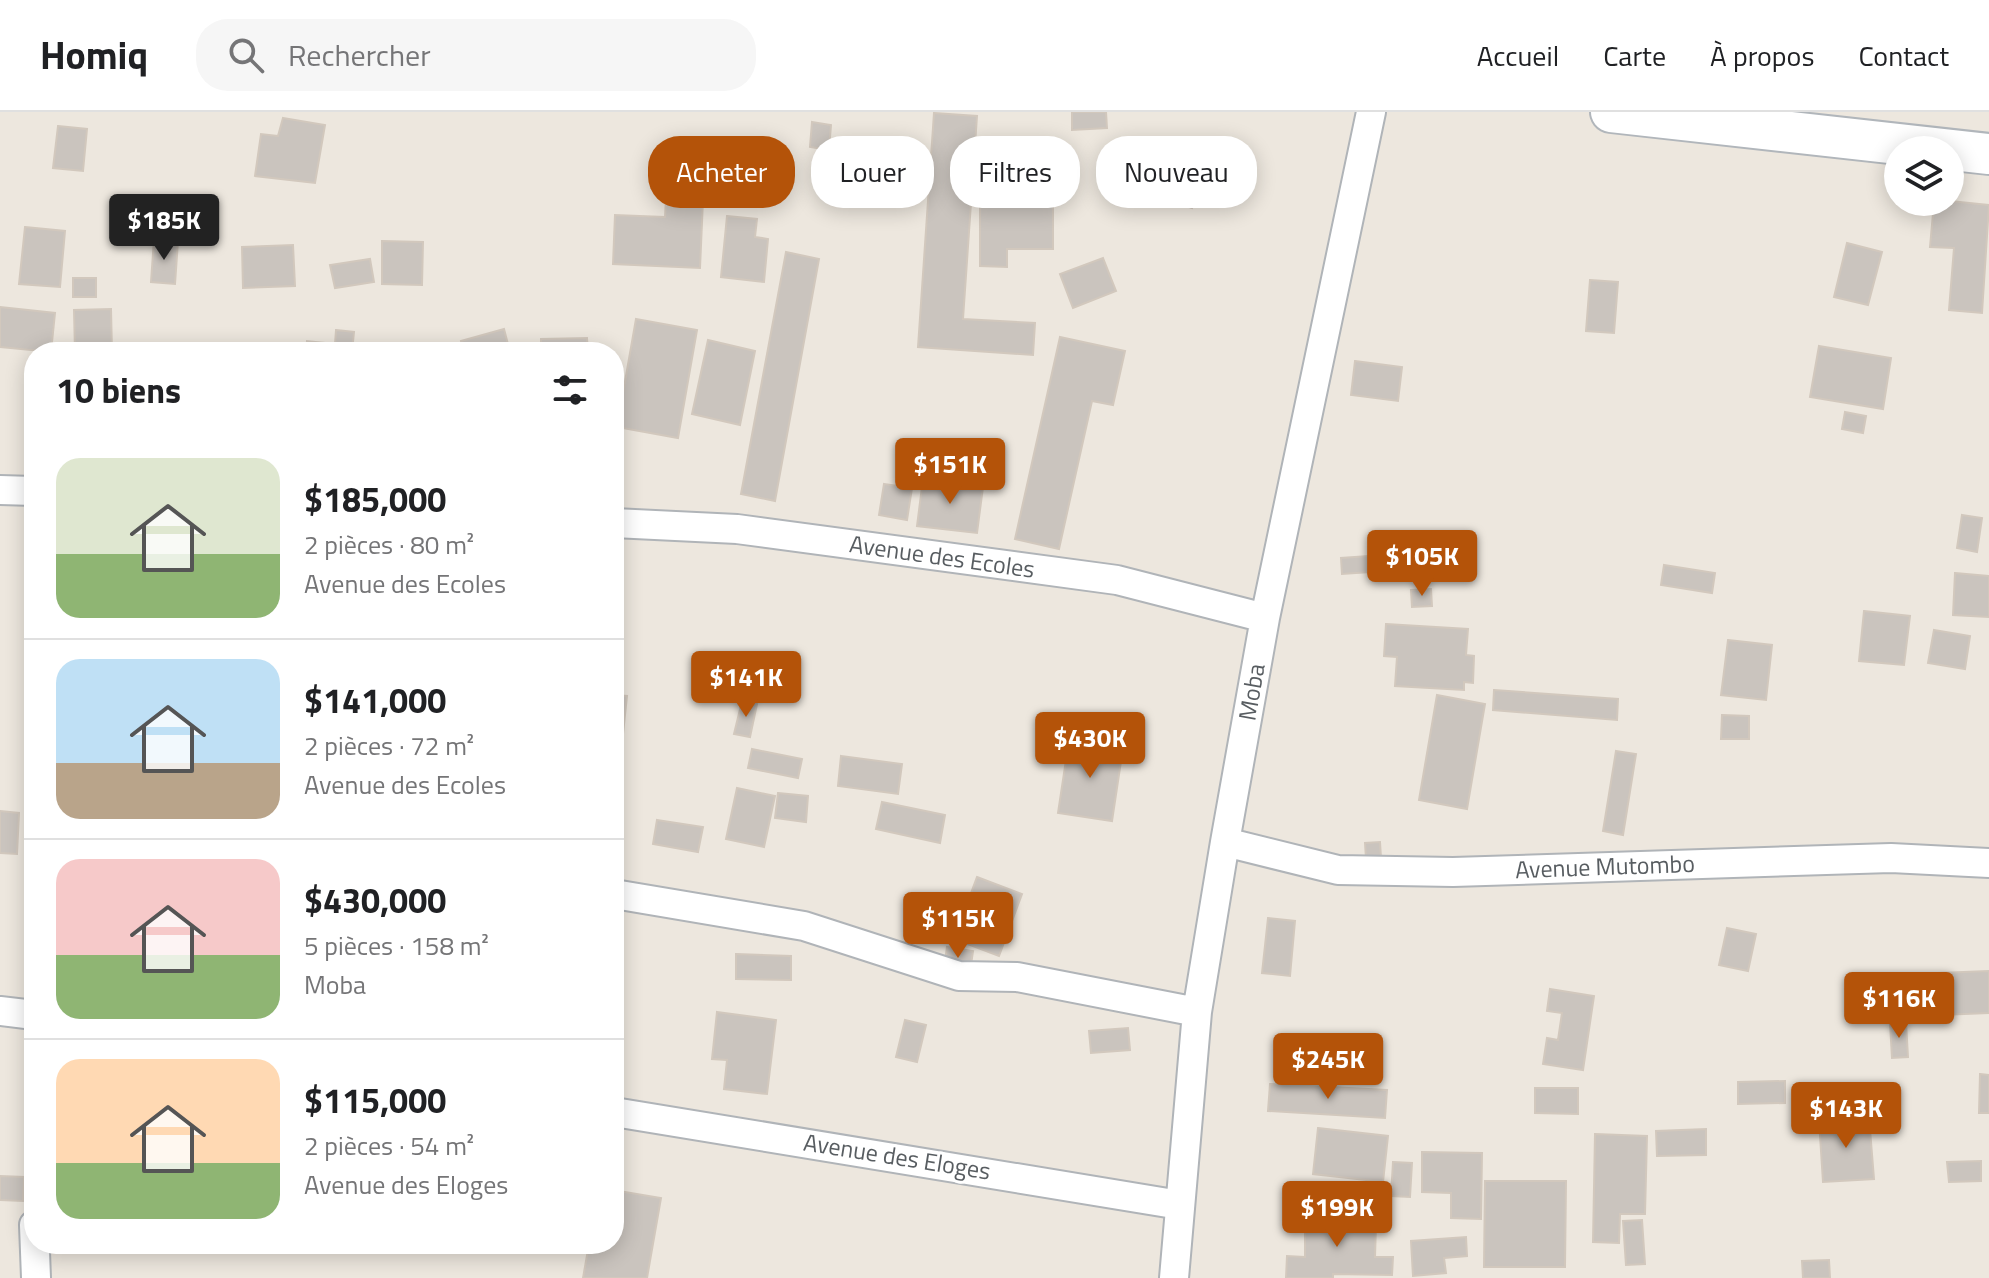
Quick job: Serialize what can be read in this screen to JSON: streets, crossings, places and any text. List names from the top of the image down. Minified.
{"streets":{"street":["Avenue des Ecoles","Moba","Avenue Mutombo","Avenue des Eloges"]},"crossings":[["Avenue des Ecoles","Moba"],["Moba","Avenue Mutombo"],["Moba","Avenue des Eloges"]],"page":{"header":"Homiq","search":"Rechercher","nav":["Accueil","Carte","À propos","Contact"],"chip":["Acheter","Louer","Filtres","Nouveau"],"price":["$185K","$151K","$105K","$141K","$430K","$115K","$116K","$245K","$143K","$199K"],"heading":"10 biens","list":[{"name":"$185,000","note":"2 pièces · 80 m² · Avenue des Ecoles"},{"name":"$141,000","note":"2 pièces · 72 m² · Avenue des Ecoles"},{"name":"$430,000","note":"5 pièces · 158 m² · Moba"},{"name":"$115,000","note":"2 pièces · 54 m² · Avenue des Eloges"}]}}
